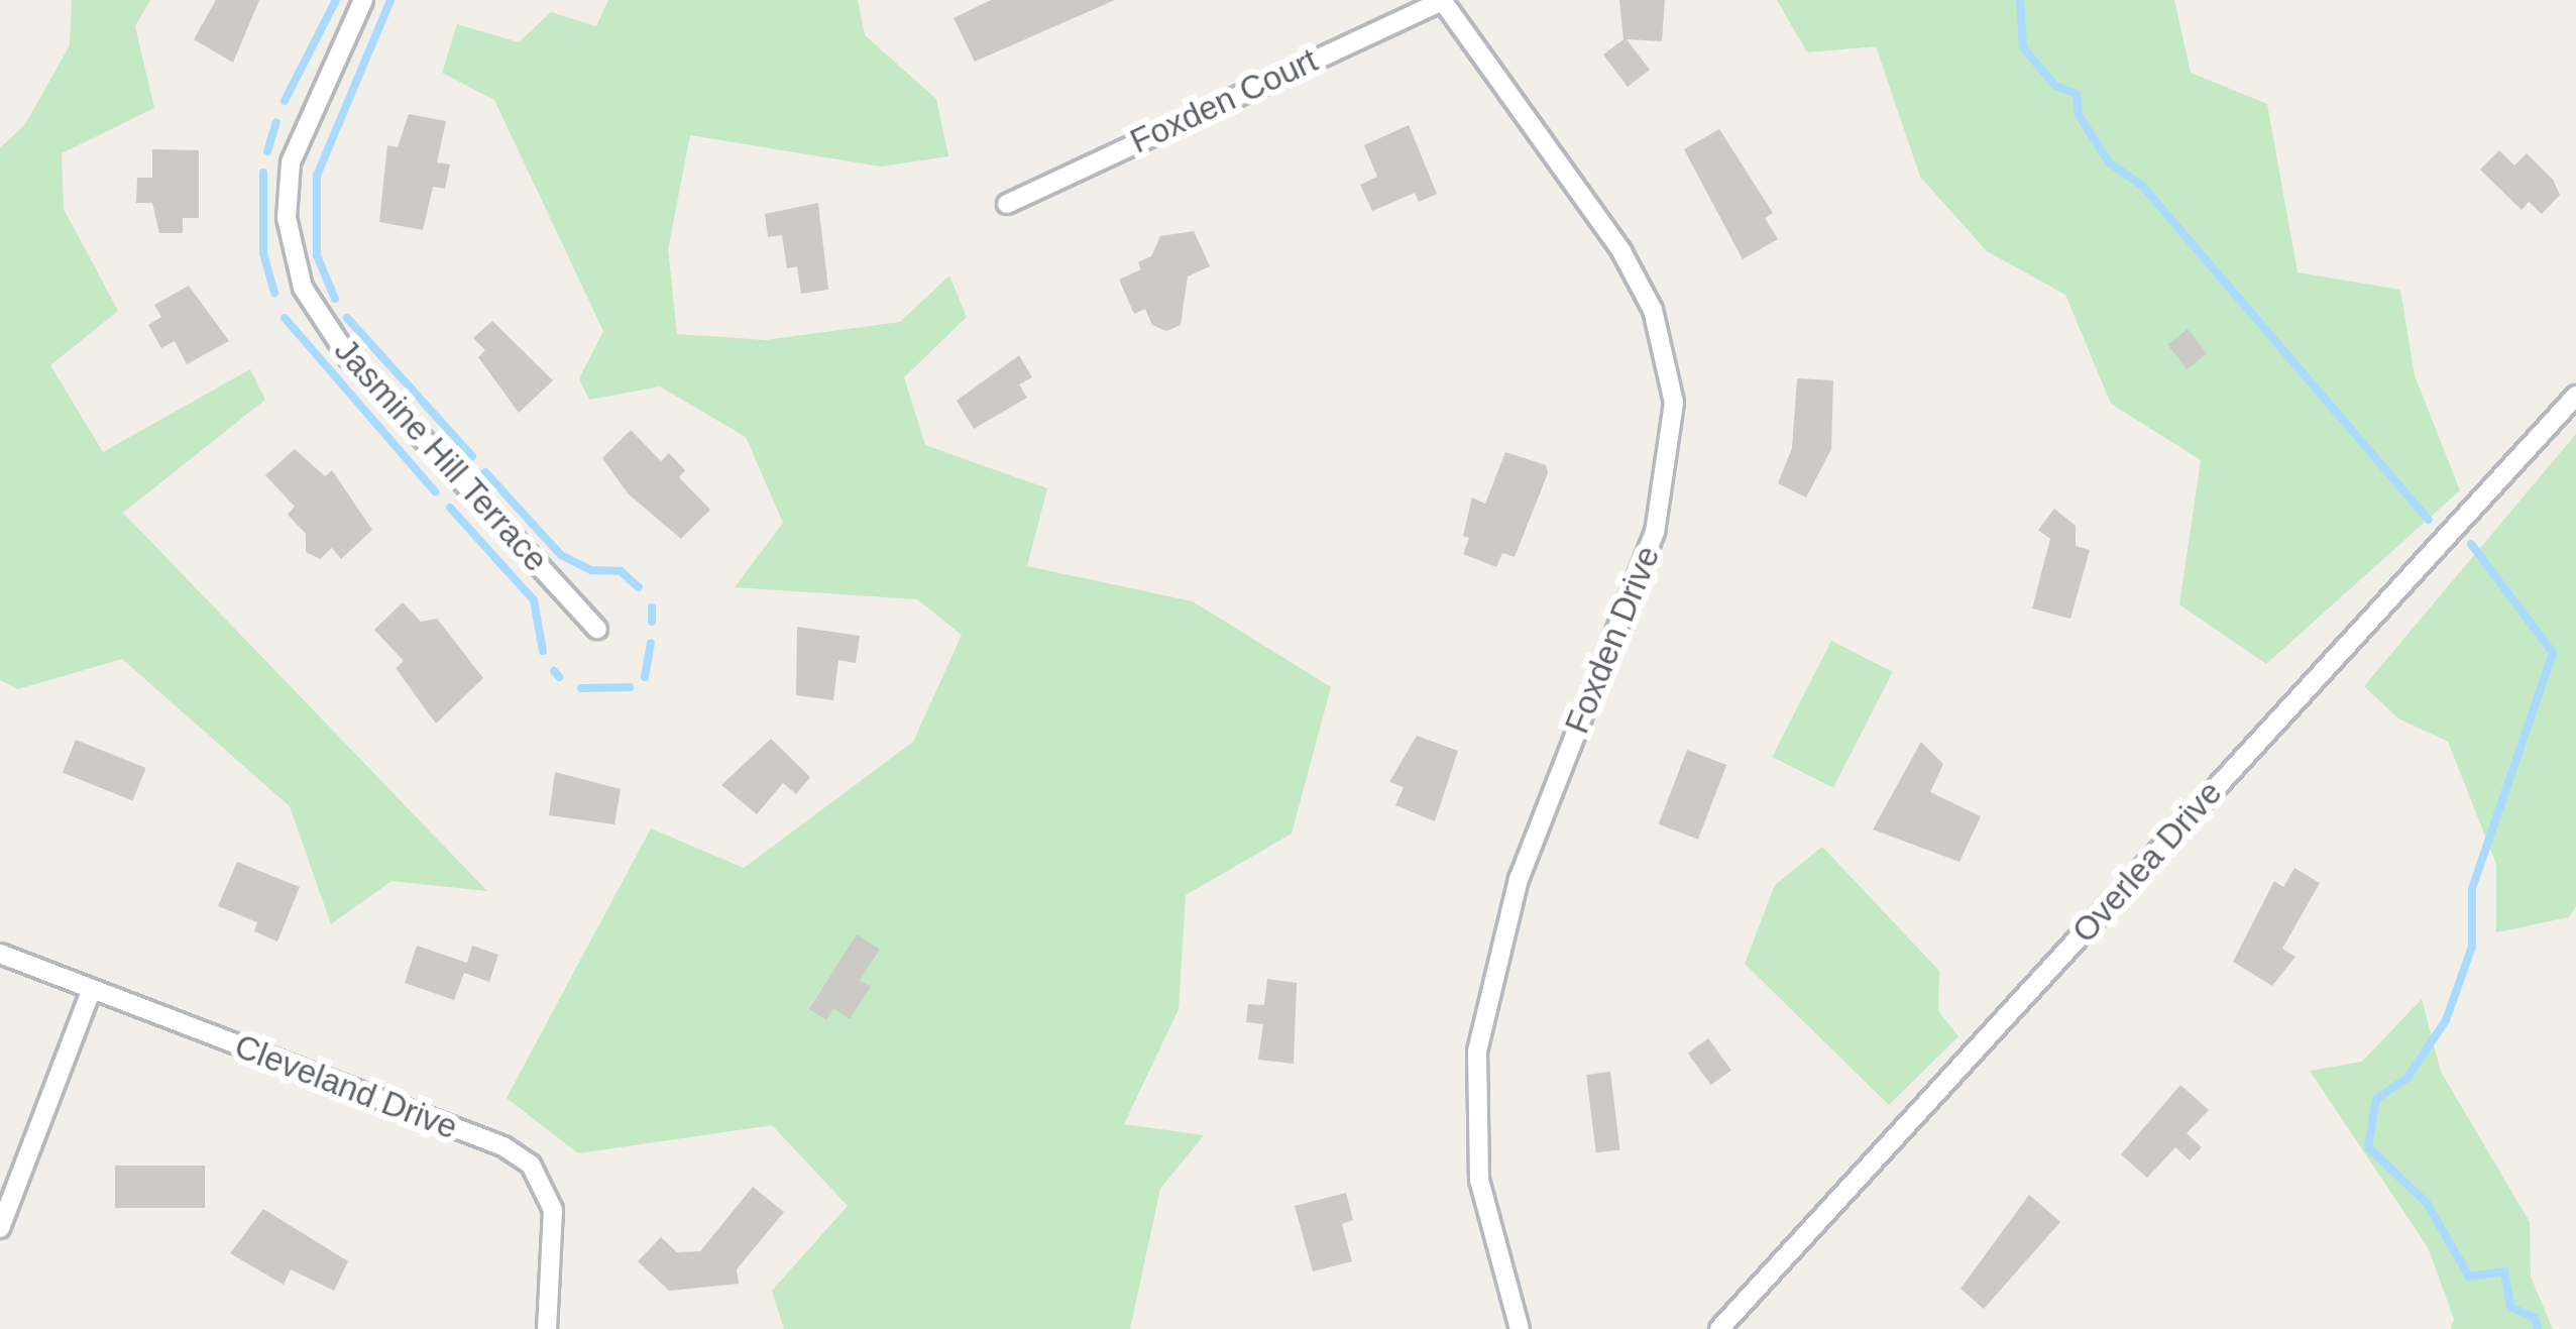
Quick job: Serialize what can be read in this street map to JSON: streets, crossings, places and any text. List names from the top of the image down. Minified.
{"streets":{"street":["Foxden Court","Jasmine Hill Terrace","Foxden Drive","Overlea Drive","Cleveland Drive"]},"crossings":[["Foxden Court","Foxden Drive"]]}
